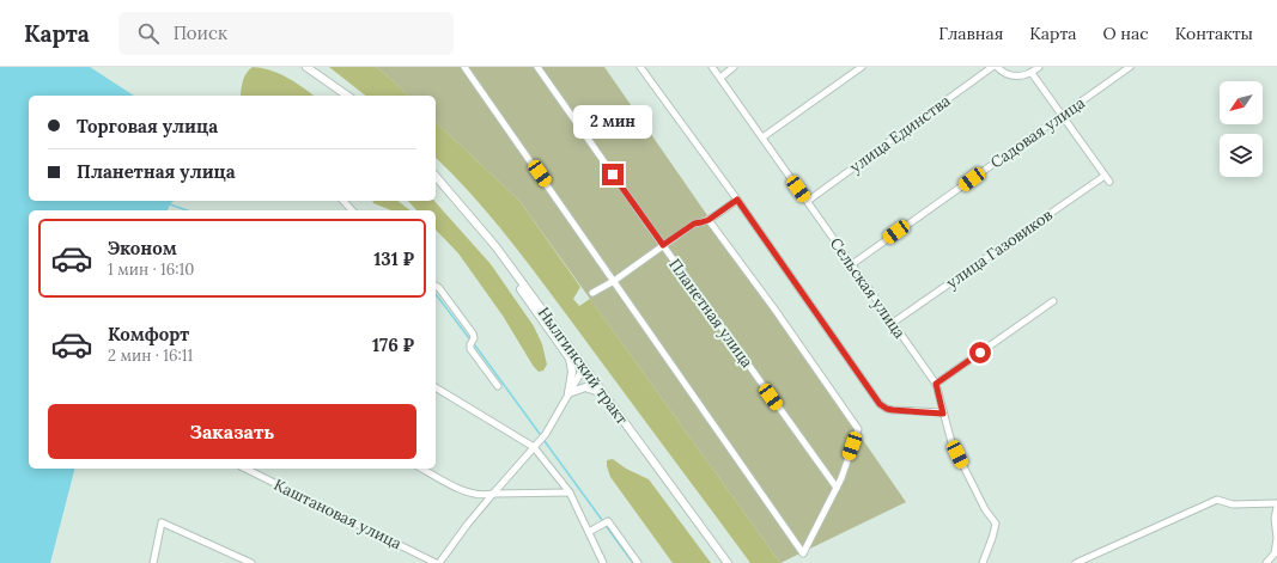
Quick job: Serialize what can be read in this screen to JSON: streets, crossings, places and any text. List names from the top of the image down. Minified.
{"streets":{"main road":["Нылгинский тракт"],"street":["Садовая улица","улица Единства","улица Газовиков","Сельская улица","Планетная улица","Каштановая улица"]},"crossings":[["Садовая улица","Сельская улица"],["улица Единства","Сельская улица"],["улица Газовиков","Сельская улица"]],"north":"bottom left","page":{"header":"Карта","search":"Поиск","nav":["Главная","Карта","О нас","Контакты"],"banner":["Торговая улица","Планетная улица"],"bubble":"2 мин","list":[{"name":"Эконом","note":"1 мин · 16:10","value":"131 ₽"},{"name":"Комфорт","note":"2 мин · 16:11","value":"176 ₽"}],"buttons":"Заказать"}}
